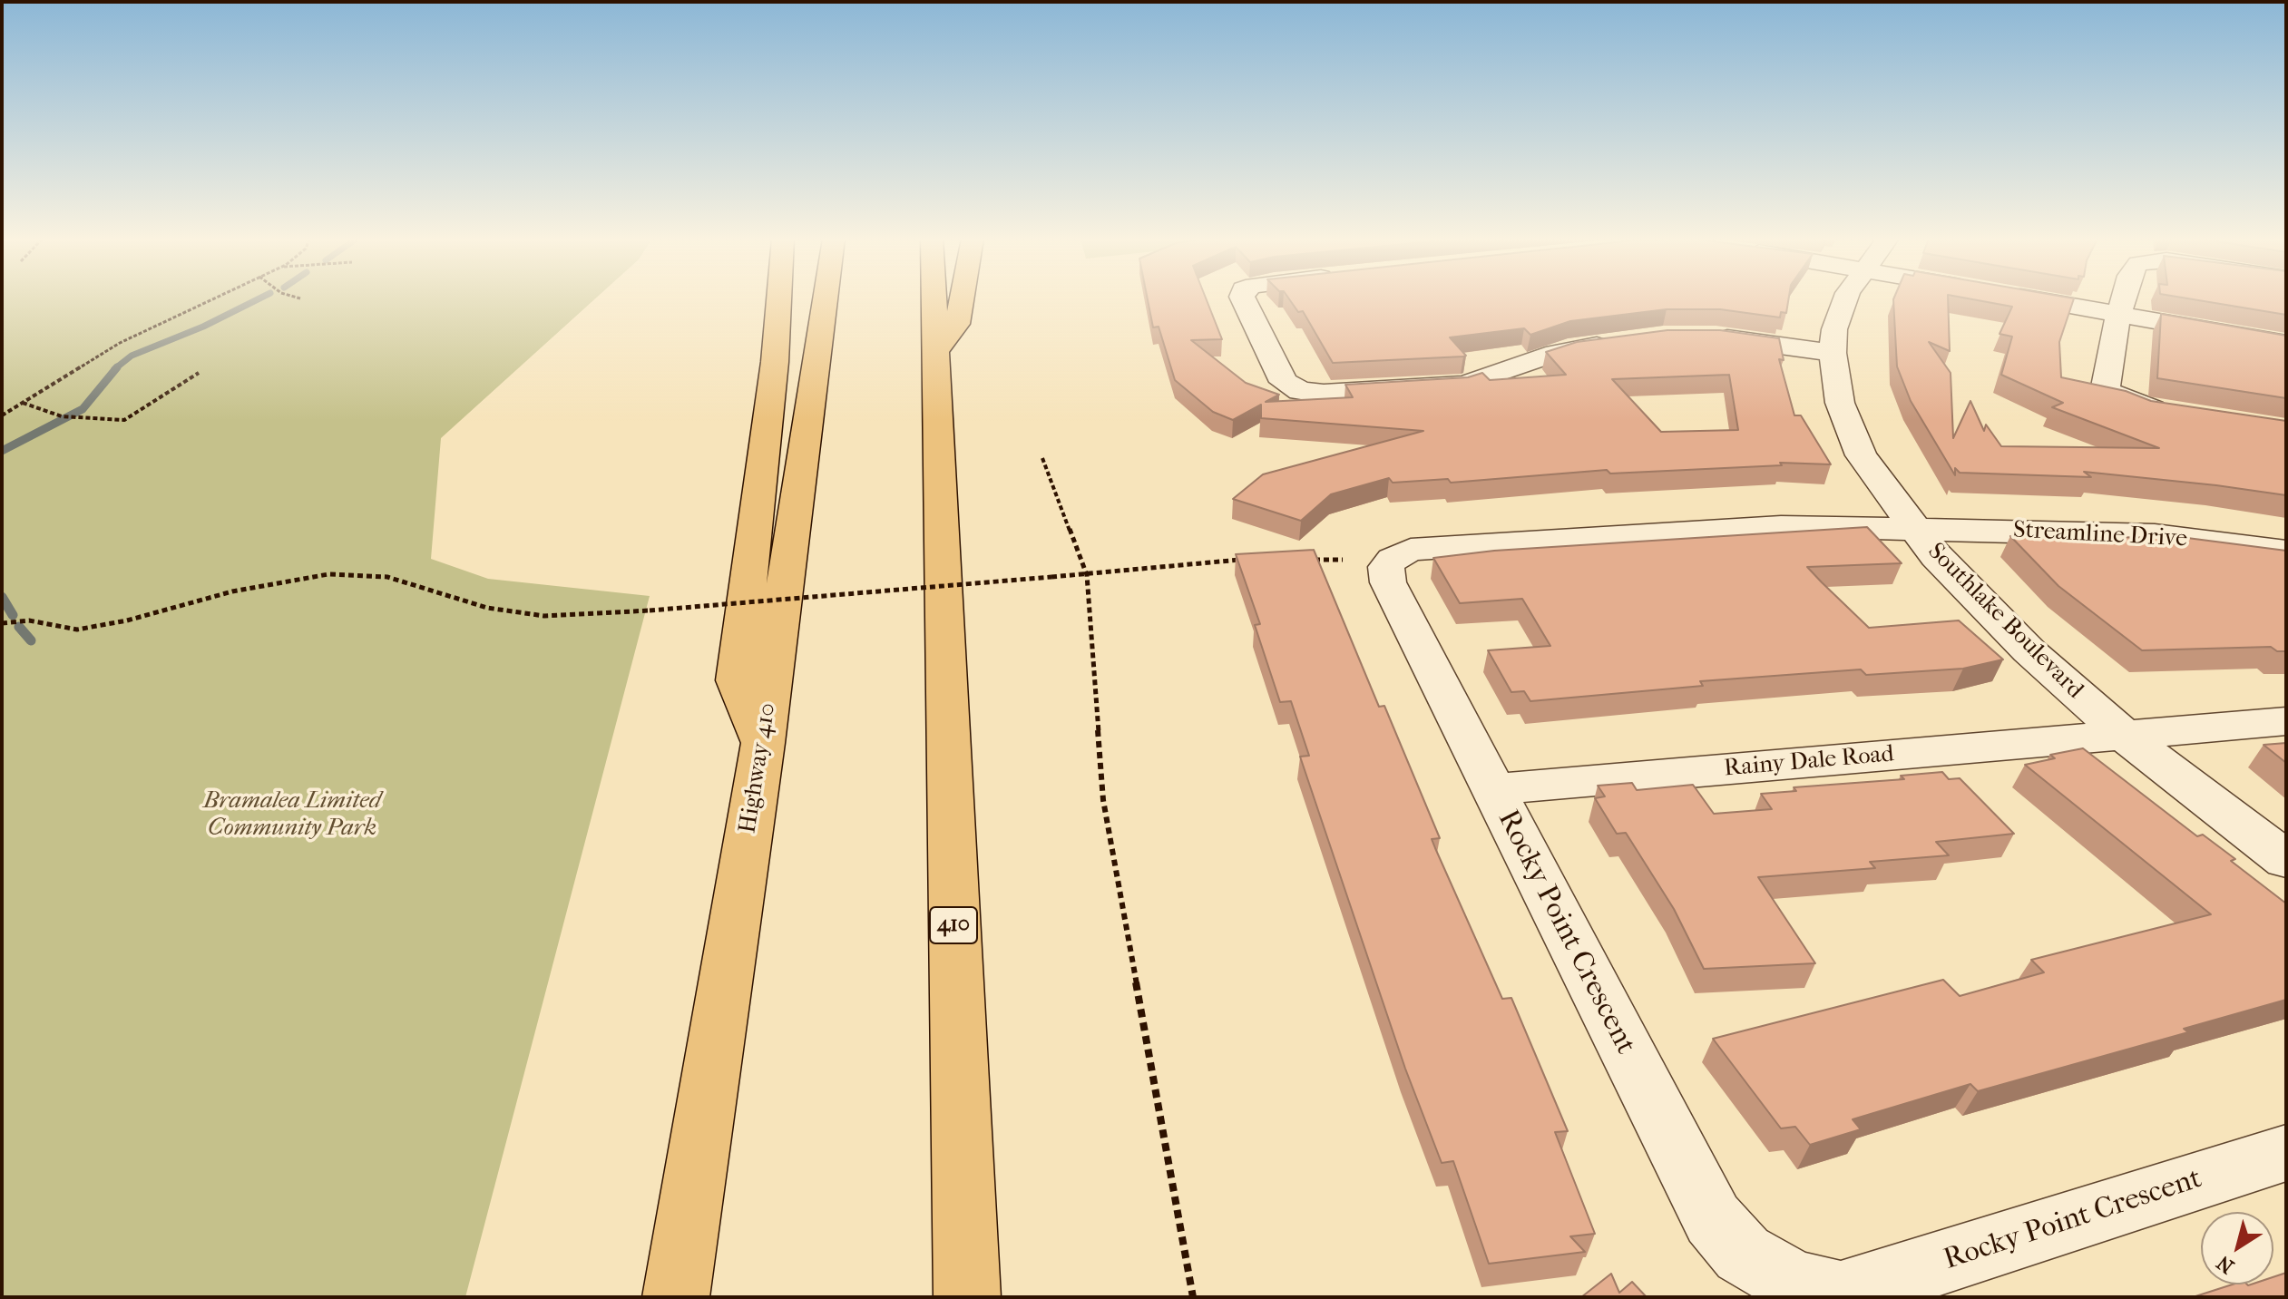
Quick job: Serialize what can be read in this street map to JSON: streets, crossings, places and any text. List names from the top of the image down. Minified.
{"streets":{"highway":["Highway 410","410"],"street":["Streamline Drive","Southlake Boulevard","Rainy Dale Road","Rocky Point Crescent"]},"crossings":[["Streamline Drive","Southlake Boulevard"],["Streamline Drive","Rocky Point Crescent"],["Southlake Boulevard","Rainy Dale Road"],["Southlake Boulevard","Rocky Point Crescent"],["Rainy Dale Road","Rocky Point Crescent"]],"parks":["Bramalea Limited Community Park"],"north":"bottom left"}
